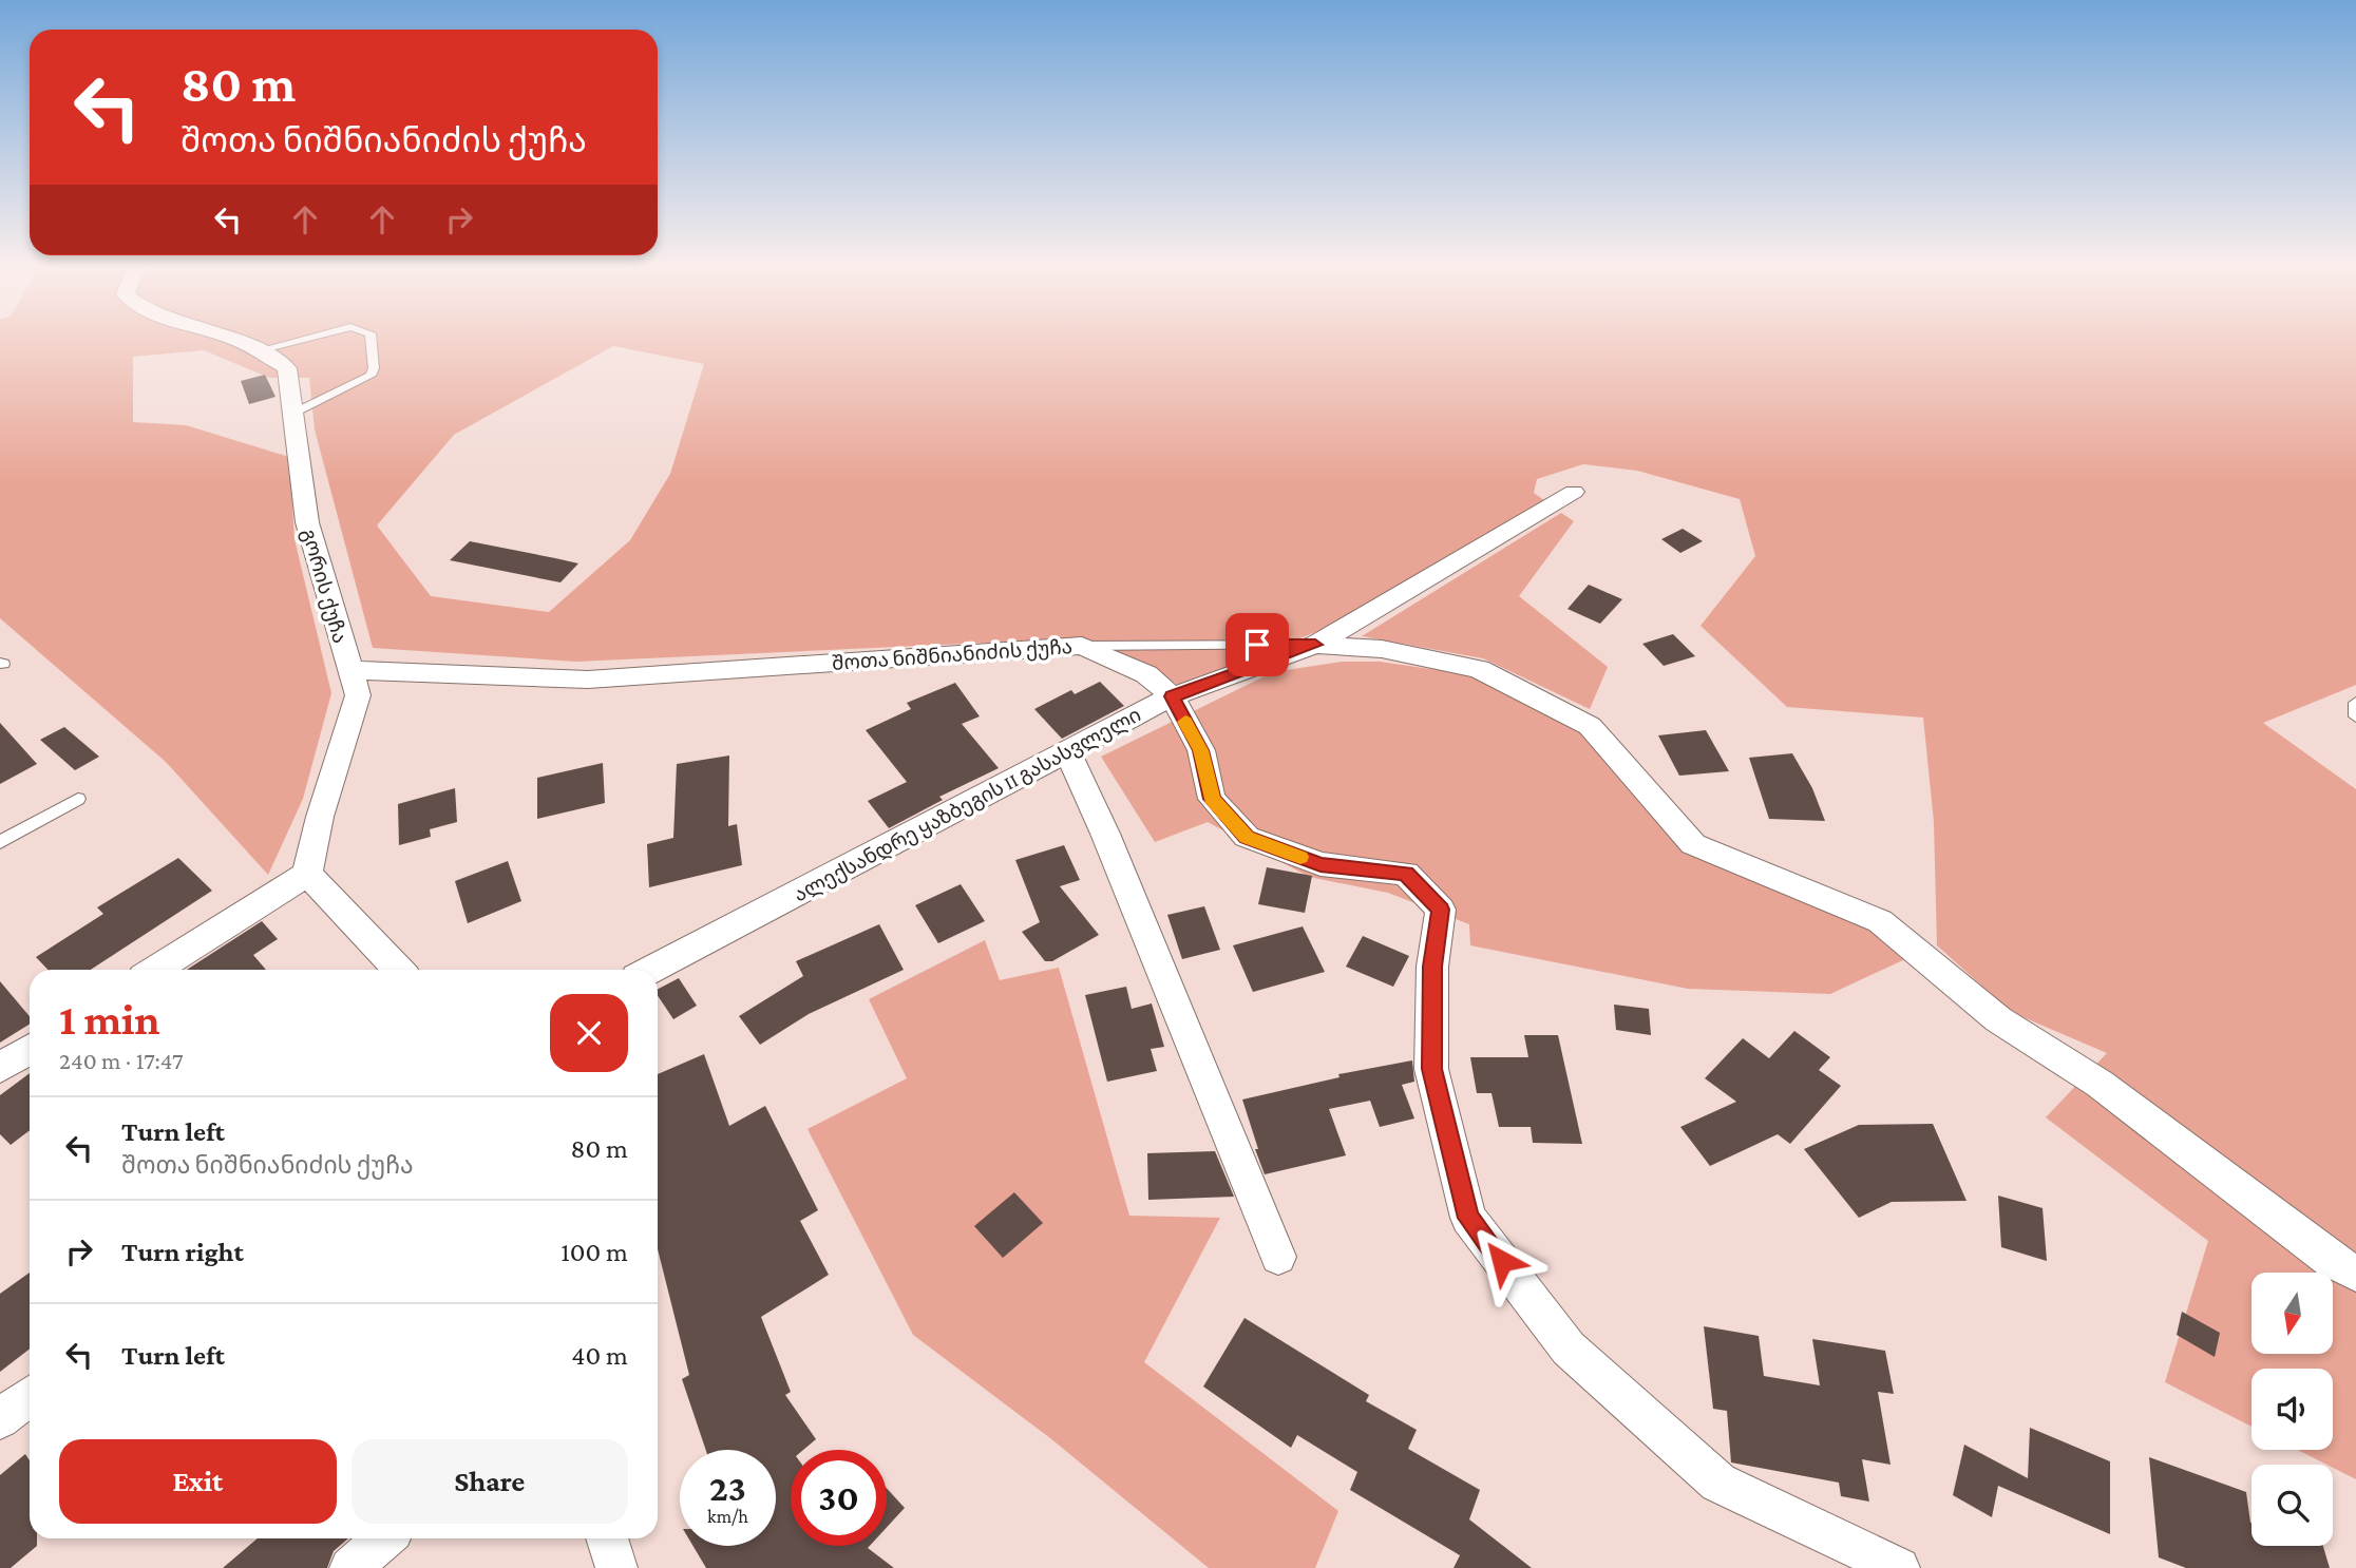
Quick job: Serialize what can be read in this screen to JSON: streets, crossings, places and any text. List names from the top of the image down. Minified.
{"streets":{"street":["გორის ქუჩა","შოთა ნიშნიანიძის ქუჩა","ალექსანდრე ყაზბეგის II გასასვლელი"]},"crossings":[["გორის ქუჩა","შოთა ნიშნიანიძის ქუჩა"],["შოთა ნიშნიანიძის ქუჩა","ალექსანდრე ყაზბეგის II გასასვლელი"]],"north":"bottom","page":{"turn":["80 m","შოთა ნიშნიანიძის ქუჩა"],"heading":["1 min","240 m · 17:47"],"list":[{"name":"Turn left","note":"შოთა ნიშნიანიძის ქუჩა","value":"80 m"},{"name":"Turn right","value":"100 m"},{"name":"Turn left","value":"40 m"}],"buttons":["Exit","Share"],"speed":"23 km/h","limit":"30"}}
